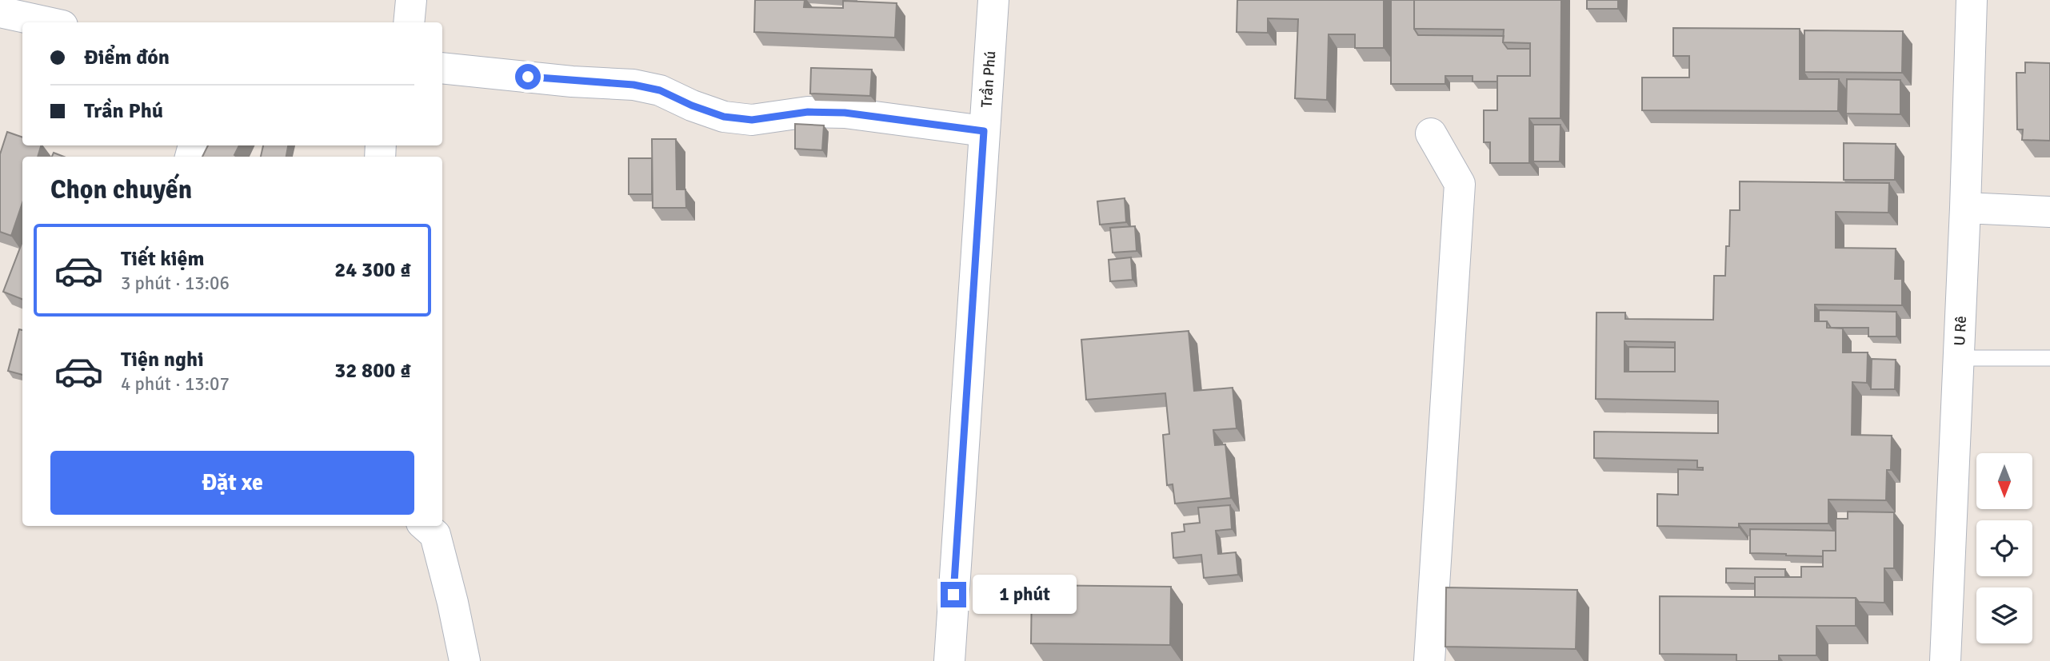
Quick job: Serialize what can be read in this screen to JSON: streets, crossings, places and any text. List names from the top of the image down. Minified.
{"streets":{"street":["Trần Phú","U Rê"]},"north":"bottom","page":{"banner":["Điểm đón","Trần Phú"],"heading":"Chọn chuyến","list":[{"name":"Tiết kiệm","note":"3 phút · 13:06","value":"24 300 ₫"},{"name":"Tiện nghi","note":"4 phút · 13:07","value":"32 800 ₫"}],"buttons":"Đặt xe","bubble":"1 phút"}}
